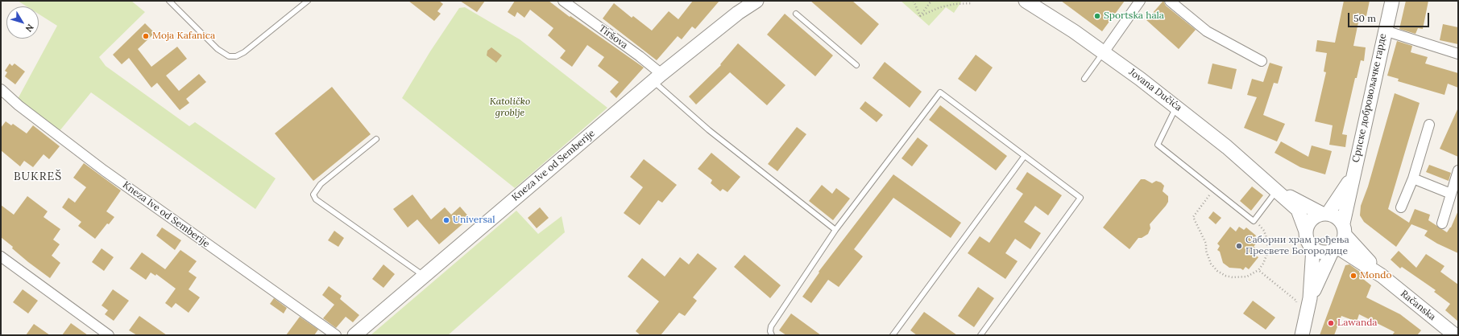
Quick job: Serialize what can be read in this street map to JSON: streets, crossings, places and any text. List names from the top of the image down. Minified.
{"streets":{"street":["Tiršova","Jovana Dučića","Српске добровољачке гарде","Kneza Ive od Semberije","Račanska"]},"crossings":[["Tiršova","Kneza Ive od Semberije"]],"districts":["BUKREŠ"],"parks":["Katoličko groblje"],"places":["Sportska hala","Moja Kafanica","Universal","Саборни храм рођења Пресвете Богородице","Mondo","Lawanda"],"scale_bar":"50 m","north":"bottom right"}
